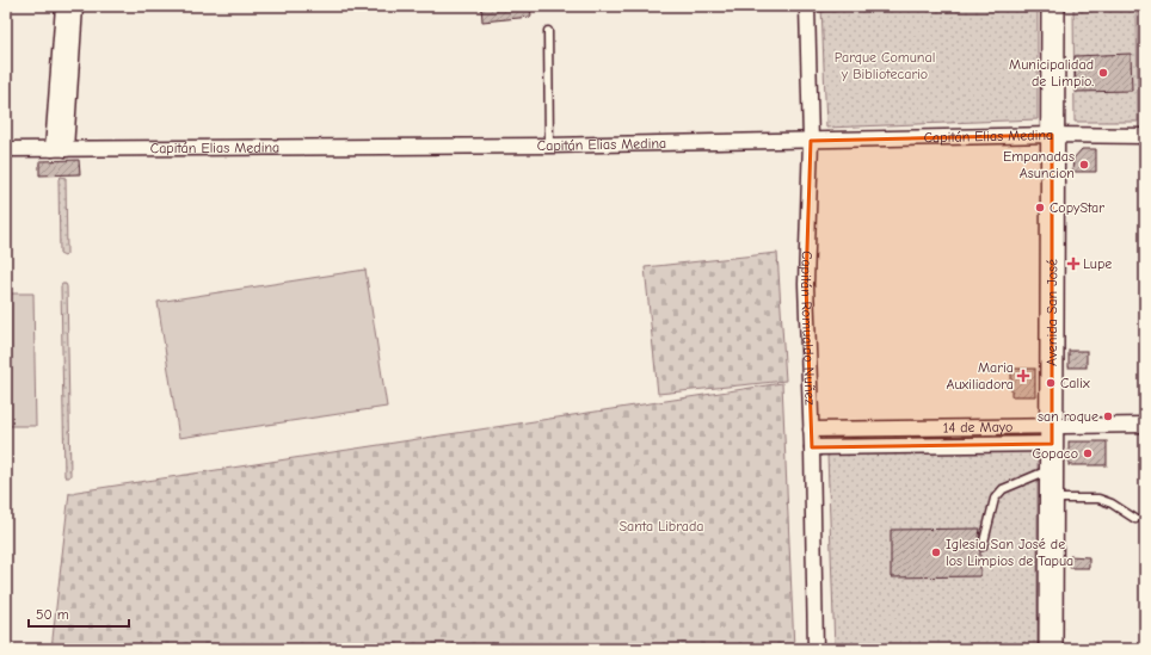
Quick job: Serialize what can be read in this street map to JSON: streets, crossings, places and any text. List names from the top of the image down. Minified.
{"streets":{"main road":["Avenida San José"],"street":["Capitán Elias Medina","Capitán Romualdo Nuñez","14 de Mayo"]},"crossings":[["Capitán Elias Medina","Avenida San José"],["Capitán Elias Medina","Capitán Romualdo Nuñez"],["Avenida San José","14 de Mayo"],["Capitán Romualdo Nuñez","14 de Mayo"]],"parks":["Parque Comunal y Bibliotecario","Santa Librada"],"places":{"other":["Municipalidad de Limpio.","Empanadas Asuncion","CopyStar","Calix","san roque","Copaco","Iglesia San José de los Limpios de Tapua"],"health":["Lupe","Maria Auxiliadora"]},"scale_bar":"50 m"}
